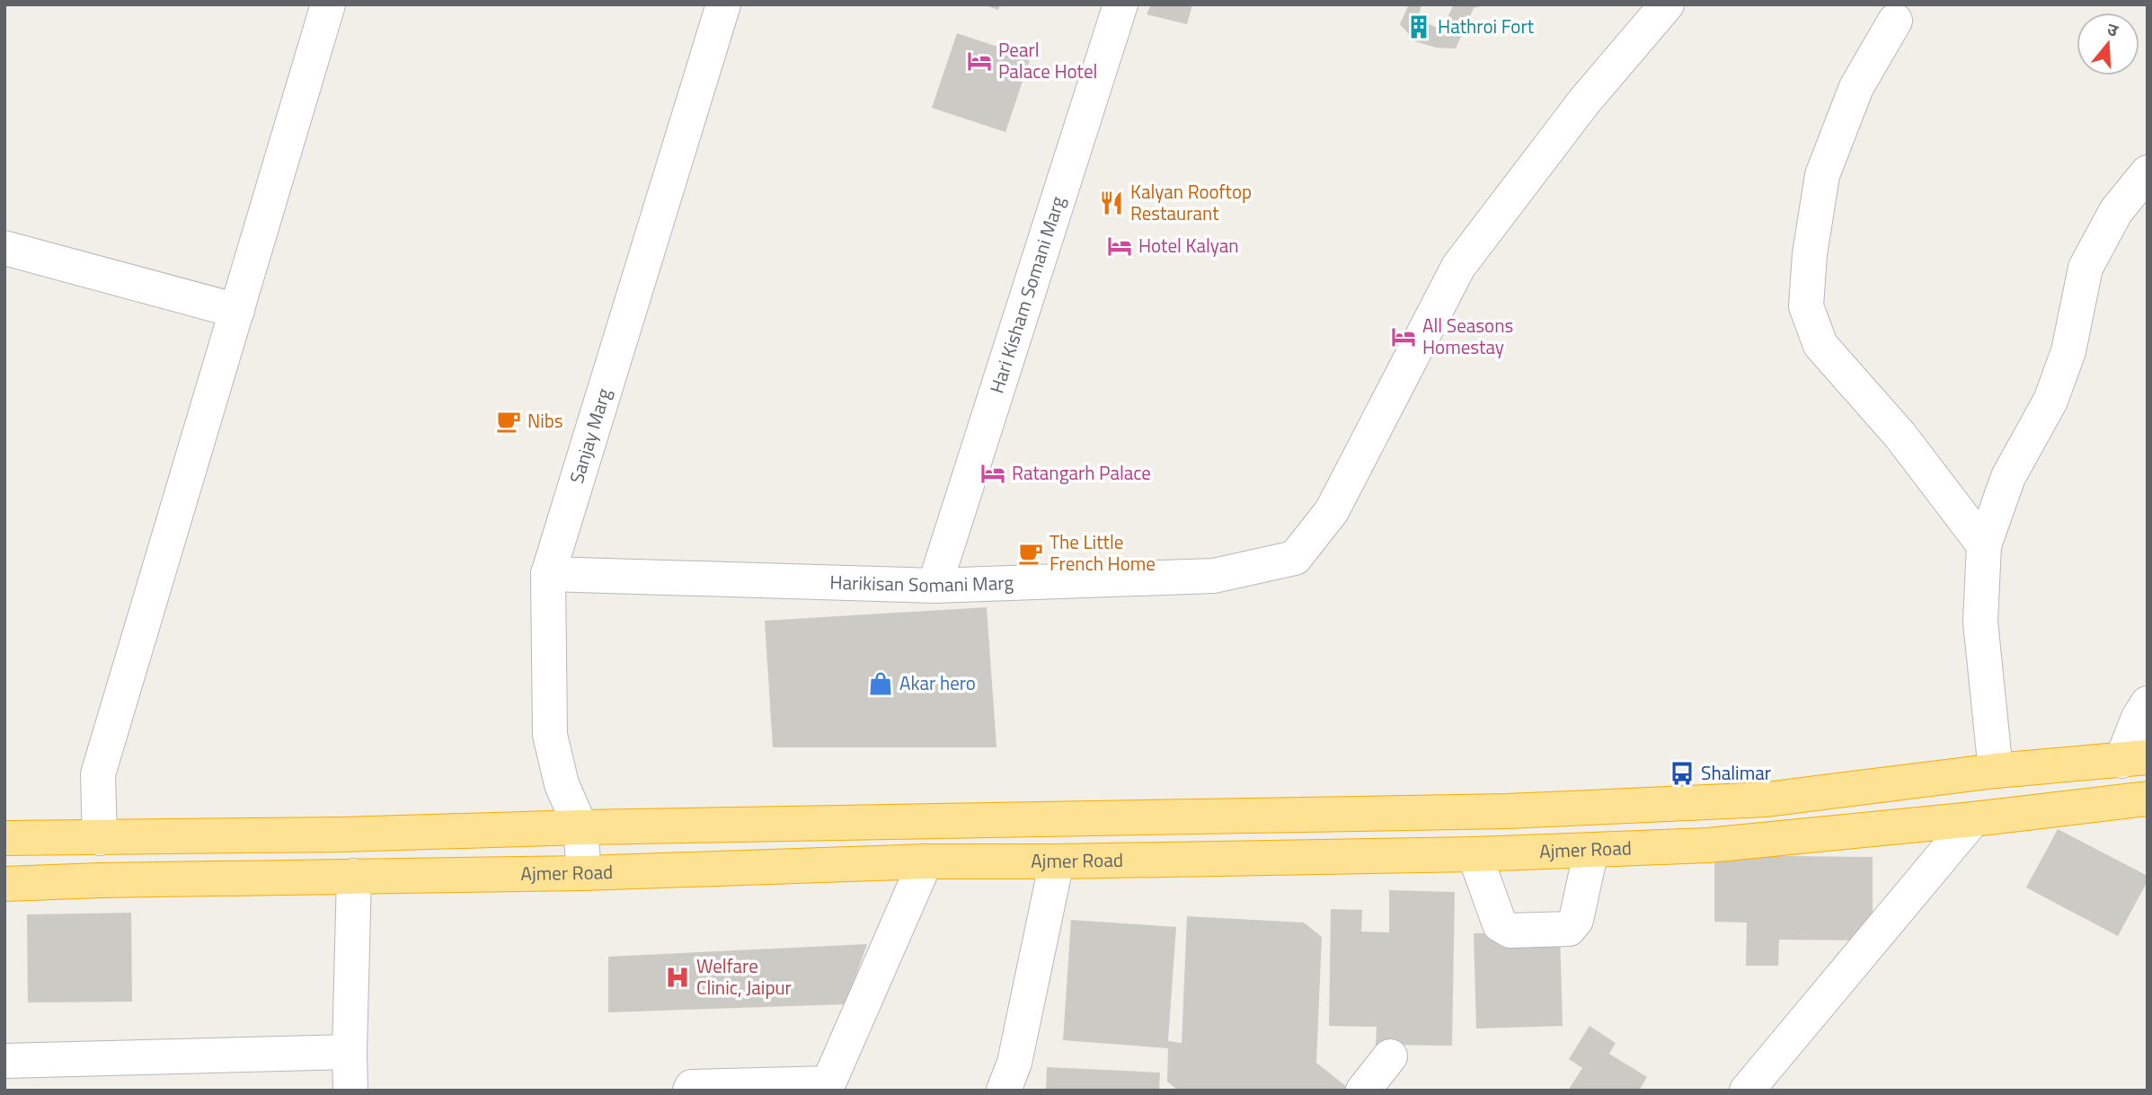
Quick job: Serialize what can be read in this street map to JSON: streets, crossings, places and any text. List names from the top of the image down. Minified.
{"streets":{"highway":["Ajmer Road"],"street":["Hari Kisham Somani Marg","Sanjay Marg","Harikisan Somani Marg"]},"crossings":[["Hari Kisham Somani Marg","Harikisan Somani Marg"],["Sanjay Marg","Harikisan Somani Marg"],["Sanjay Marg","Ajmer Road"]],"places":{"building":["Hathroi Fort"],"hotel":["Pearl Palace Hotel","Hotel Kalyan","All Seasons Homestay","Ratangarh Palace"],"restaurant":["Kalyan Rooftop Restaurant"],"cafe":["Nibs","The Little French Home"],"shop":["Akar hero"],"bus stop":["Shalimar"],"hospital":["Welfare Clinic, Jaipur"]},"north":"top"}
